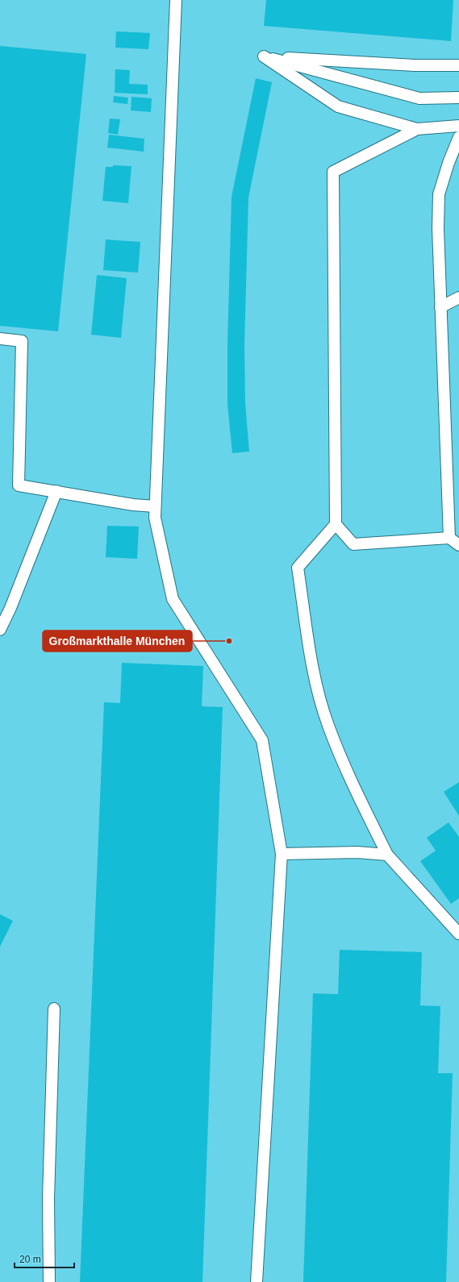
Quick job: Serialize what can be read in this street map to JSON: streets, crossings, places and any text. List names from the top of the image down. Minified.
{"places":["Großmarkthalle München"],"scale_bar":"20 m"}
